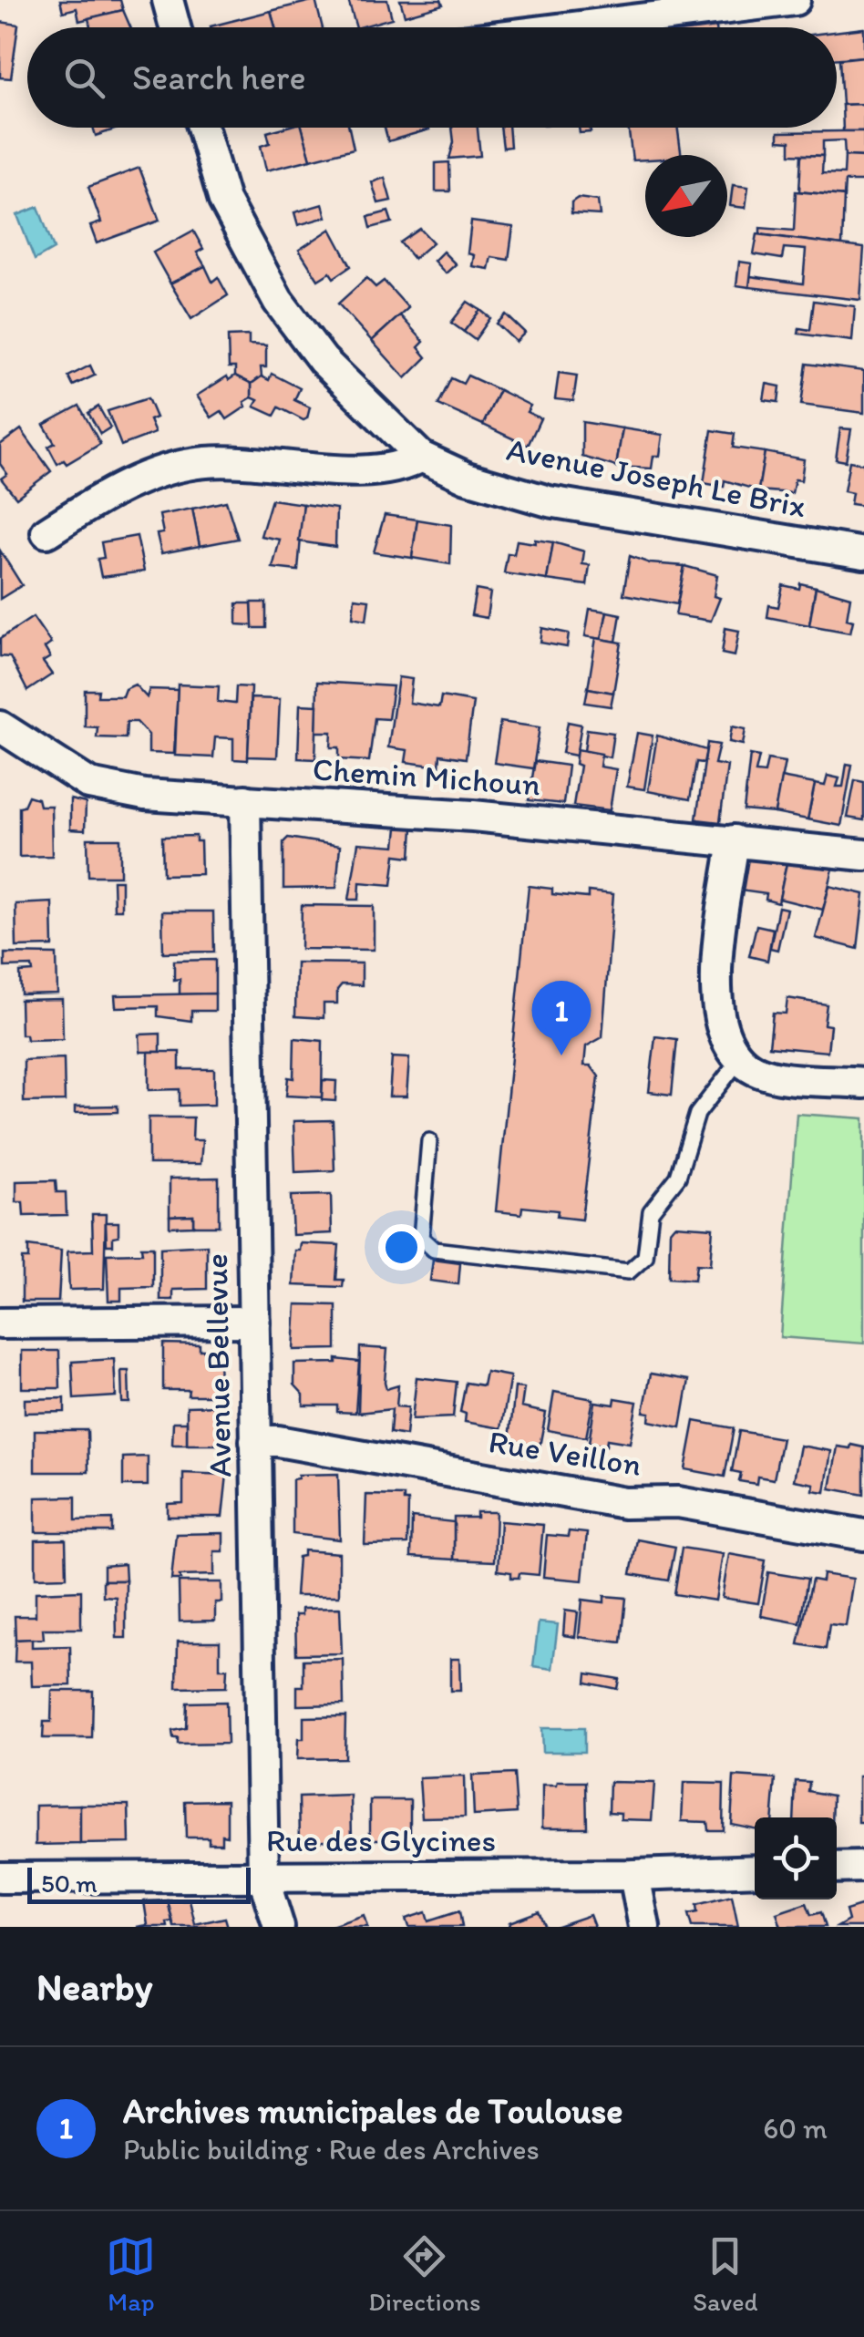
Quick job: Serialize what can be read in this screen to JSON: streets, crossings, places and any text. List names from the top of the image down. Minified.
{"streets":{"street":["Avenue Joseph Le Brix","Chemin Michoun","Avenue Bellevue","Rue Veillon","Rue des Glycines"]},"crossings":[["Chemin Michoun","Avenue Bellevue"],["Avenue Bellevue","Rue Veillon"],["Avenue Bellevue","Rue des Glycines"]],"scale_bar":"50 m","north":"bottom left","page":{"search":"Search here","pins":"1","scale":"50 m","heading":"Nearby","list":[{"mark":"1","name":"Archives municipales de Toulouse","note":"Public building · Rue des Archives","value":"60 m"}],"nav":["Map","Directions","Saved"]}}
